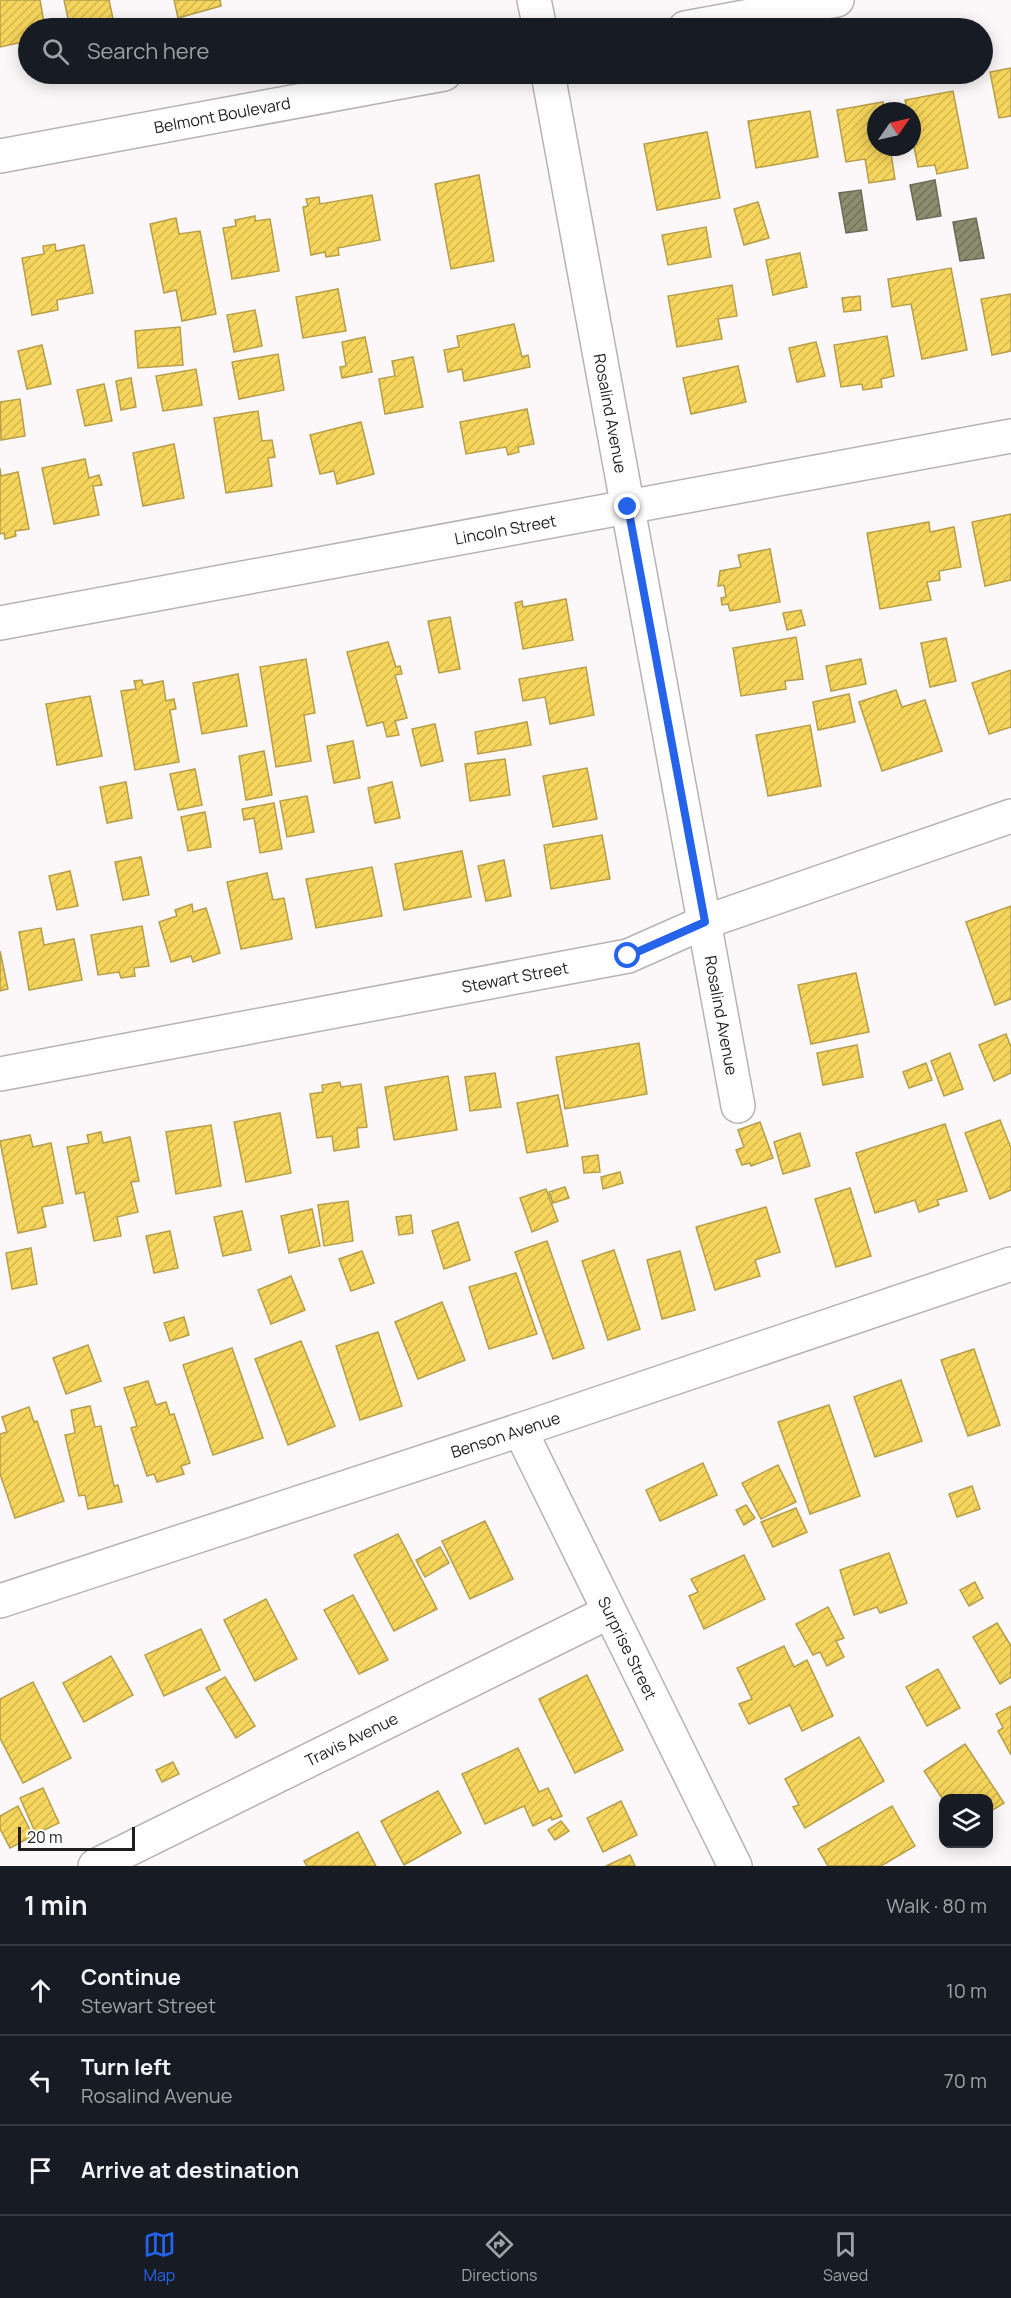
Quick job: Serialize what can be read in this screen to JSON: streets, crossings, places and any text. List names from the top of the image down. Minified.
{"streets":{"street":["Belmont Boulevard","Rosalind Avenue","Lincoln Street","Stewart Street","Benson Avenue","Surprise Street","Travis Avenue"]},"crossings":[["Rosalind Avenue","Lincoln Street"],["Rosalind Avenue","Stewart Street"],["Benson Avenue","Surprise Street"],["Surprise Street","Travis Avenue"]],"scale_bar":"20 m","north":"top right","page":{"search":"Search here","scale":"20 m","heading":["1 min","Walk · 80 m"],"list":[["Continue","Stewart Street","10 m"],["Turn left","Rosalind Avenue","70 m"],"Arrive at destination"],"nav":["Map","Directions","Saved"]}}
